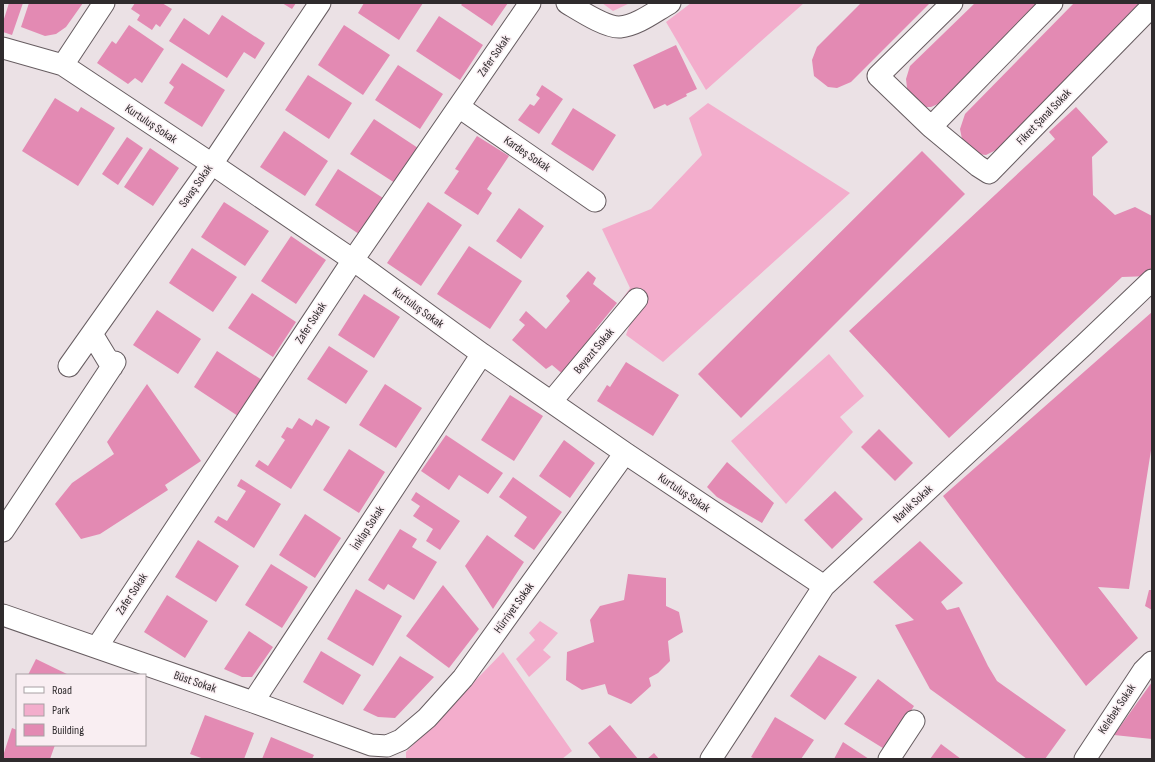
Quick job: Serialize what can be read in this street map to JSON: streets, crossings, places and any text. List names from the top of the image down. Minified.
{"streets":{"street":["Zafer Sokak","Fikret Şanal Sokak","Kurtuluş Sokak","Kardeş Sokak","Savaş Sokak","Beyazıt Sokak","Narlık Sokak","İnklap Sokak","Hürriyet Sokak","Büst Sokak","Kelebek Sokak"]},"crossings":[["Zafer Sokak","Kurtuluş Sokak"],["Zafer Sokak","Kardeş Sokak"],["Zafer Sokak","Büst Sokak"],["Kurtuluş Sokak","Savaş Sokak"],["Kurtuluş Sokak","Beyazıt Sokak"],["Kurtuluş Sokak","Narlık Sokak"],["Kurtuluş Sokak","İnklap Sokak"],["Kurtuluş Sokak","Hürriyet Sokak"],["İnklap Sokak","Büst Sokak"],["Hürriyet Sokak","Büst Sokak"]],"legend":["Road","Park","Building"]}
